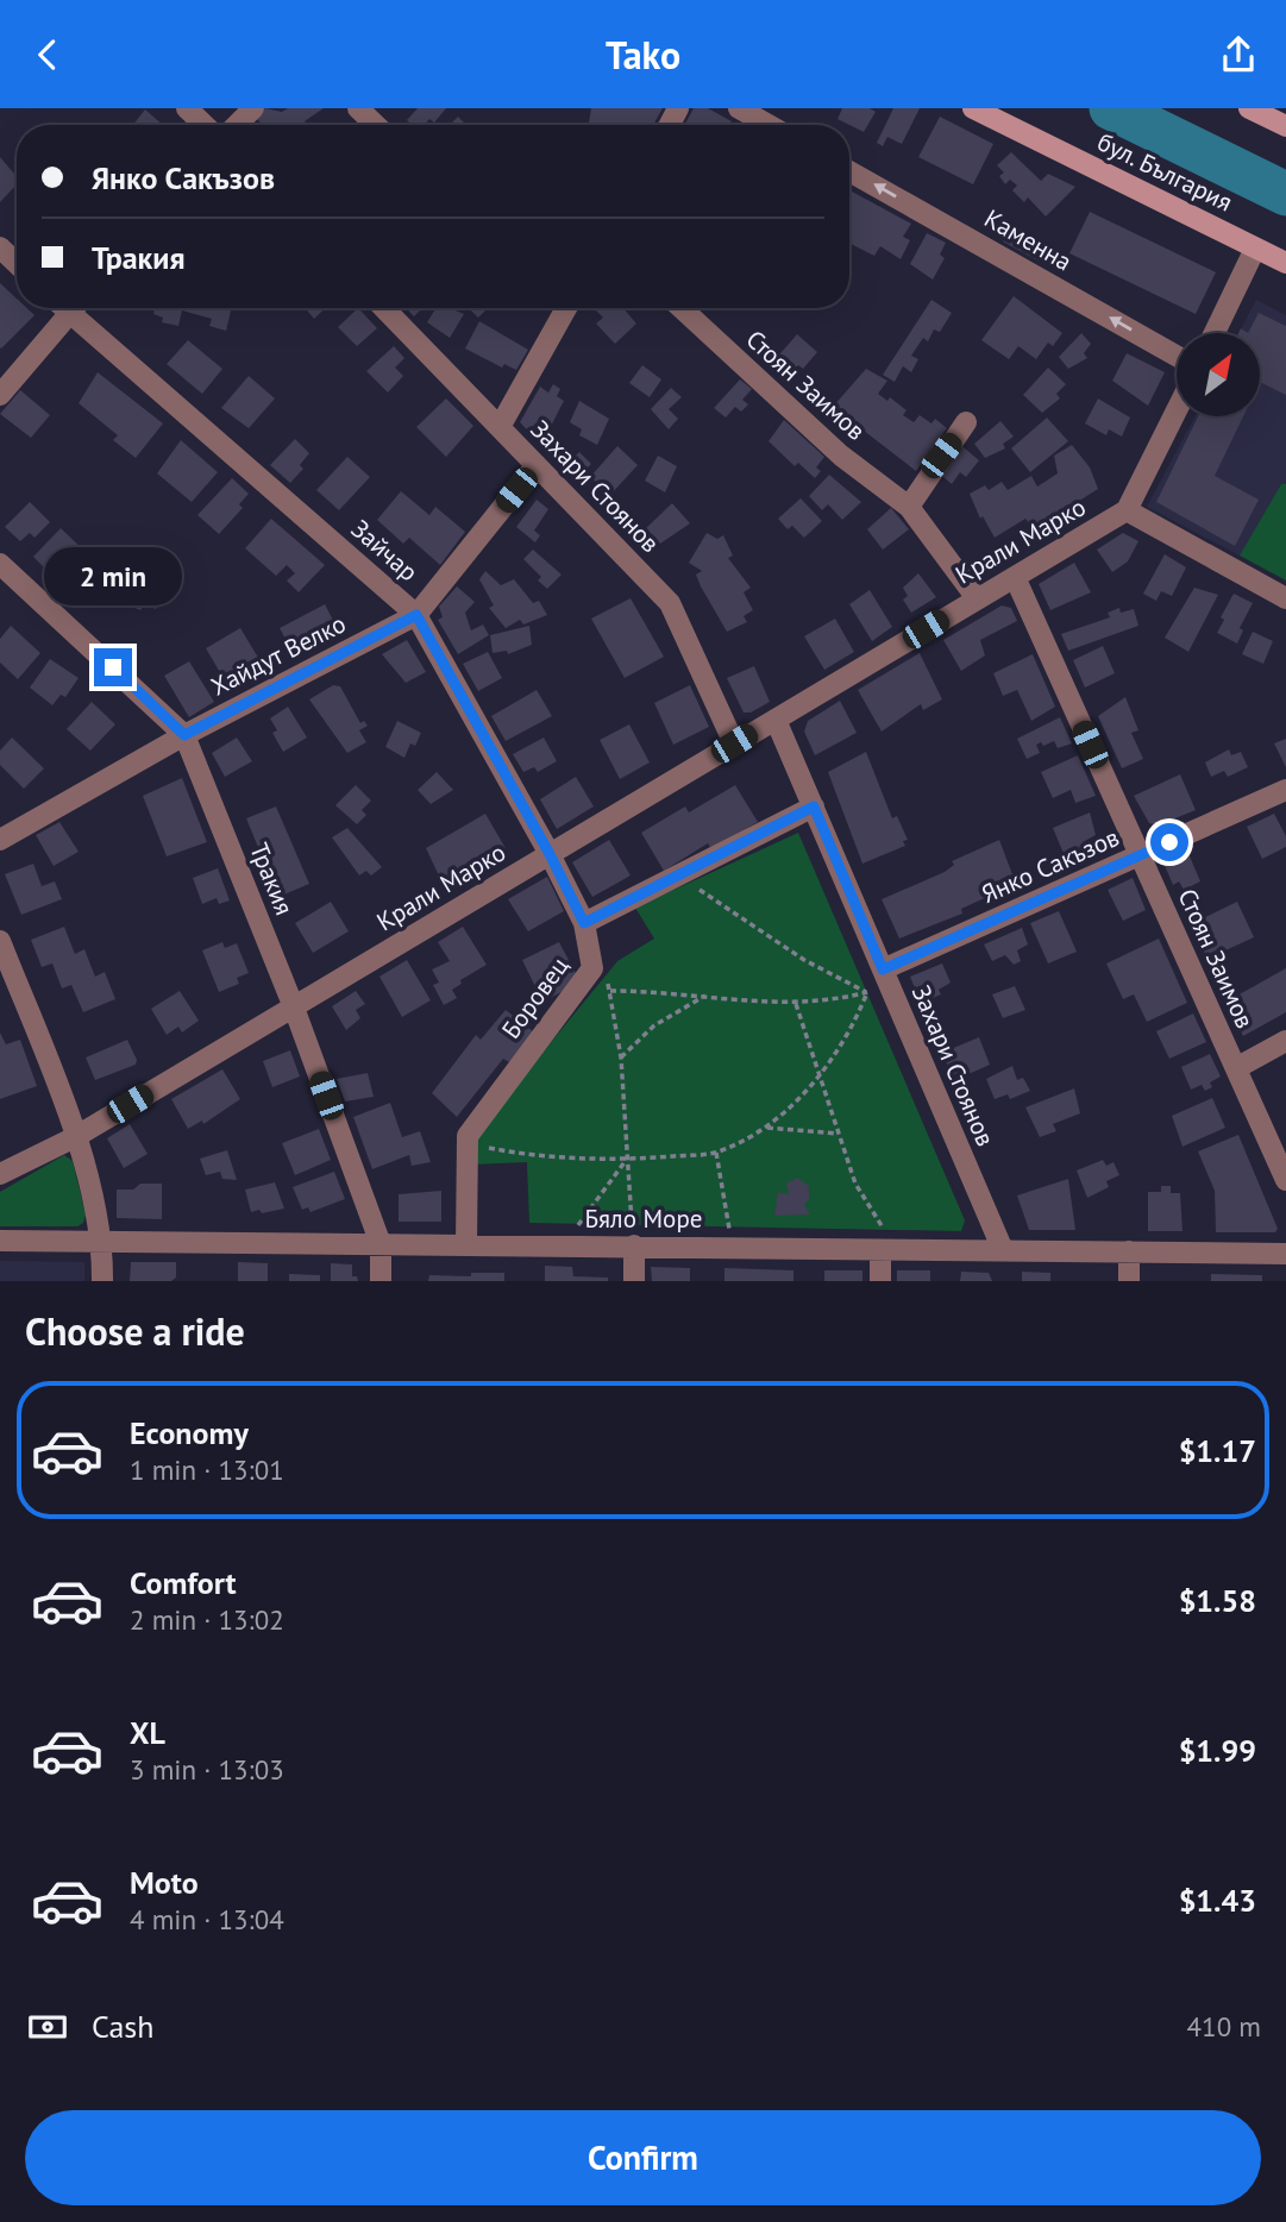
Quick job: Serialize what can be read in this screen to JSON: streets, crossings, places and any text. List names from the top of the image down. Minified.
{"streets":{"street":["бул. България","Каменна","Стоян Заимов","Захари Стоянов","Крали Марко","Зайчар","Хайдут Велко","Янко Сакъзов","Тракия","Боровец","Бяло Море"]},"crossings":[["Стоян Заимов","Крали Марко"],["Стоян Заимов","Янко Сакъзов"],["Захари Стоянов","Крали Марко"],["Захари Стоянов","Хайдут Велко"],["Захари Стоянов","Янко Сакъзов"],["Захари Стоянов","Бяло Море"],["Крали Марко","Зайчар"],["Крали Марко","Тракия"],["Зайчар","Хайдут Велко"],["Зайчар","Боровец"],["Хайдут Велко","Тракия"],["Тракия","Бяло Море"]],"one_way":["Каменна"],"north":"top right","page":{"header":"Tako","banner":["Янко Сакъзов","Тракия"],"bubble":"2 min","heading":"Choose a ride","list":[{"name":"Economy","note":"1 min · 13:01","value":"$1.17"},{"name":"Comfort","note":"2 min · 13:02","value":"$1.58"},{"name":"XL","note":"3 min · 13:03","value":"$1.99"},{"name":"Moto","note":"4 min · 13:04","value":"$1.43"}],"pay":["Cash","410 m"],"buttons":"Confirm"}}
